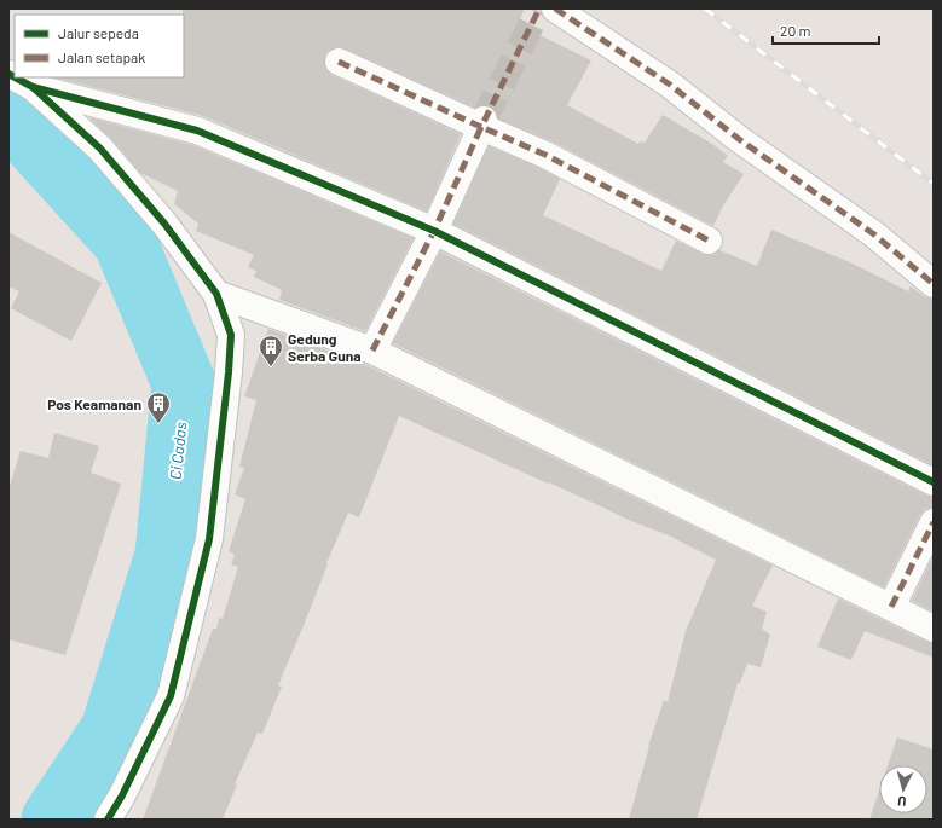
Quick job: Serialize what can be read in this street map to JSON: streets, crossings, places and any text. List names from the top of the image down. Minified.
{"water":["Ci Cadas"],"places":{"building":["Gedung Serba Guna","Pos Keamanan"]},"legend":["Jalur sepeda","Jalan setapak"],"scale_bar":"20 m","north":"bottom"}
